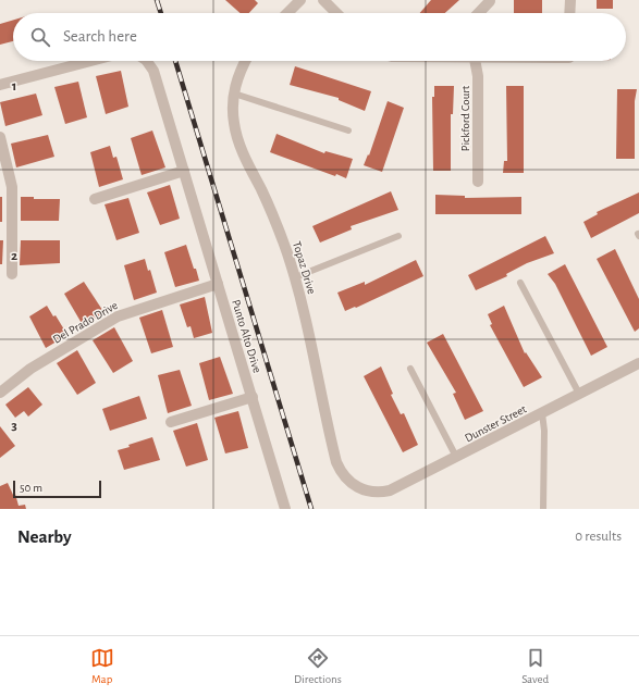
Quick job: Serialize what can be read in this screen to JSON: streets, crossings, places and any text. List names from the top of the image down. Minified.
{"streets":{"street":["Pickford Court","Topaz Drive","Del Prado Drive","Punto Alto Drive","Dunster Street"]},"crossings":[["Topaz Drive","Dunster Street"],["Del Prado Drive","Punto Alto Drive"]],"scale_bar":"50 m","page":{"search":"Search here","scale":"50 m","heading":["Nearby","0 results"],"nav":["Map","Directions","Saved"]},"grid":{"rows":["1","2","3"]}}
